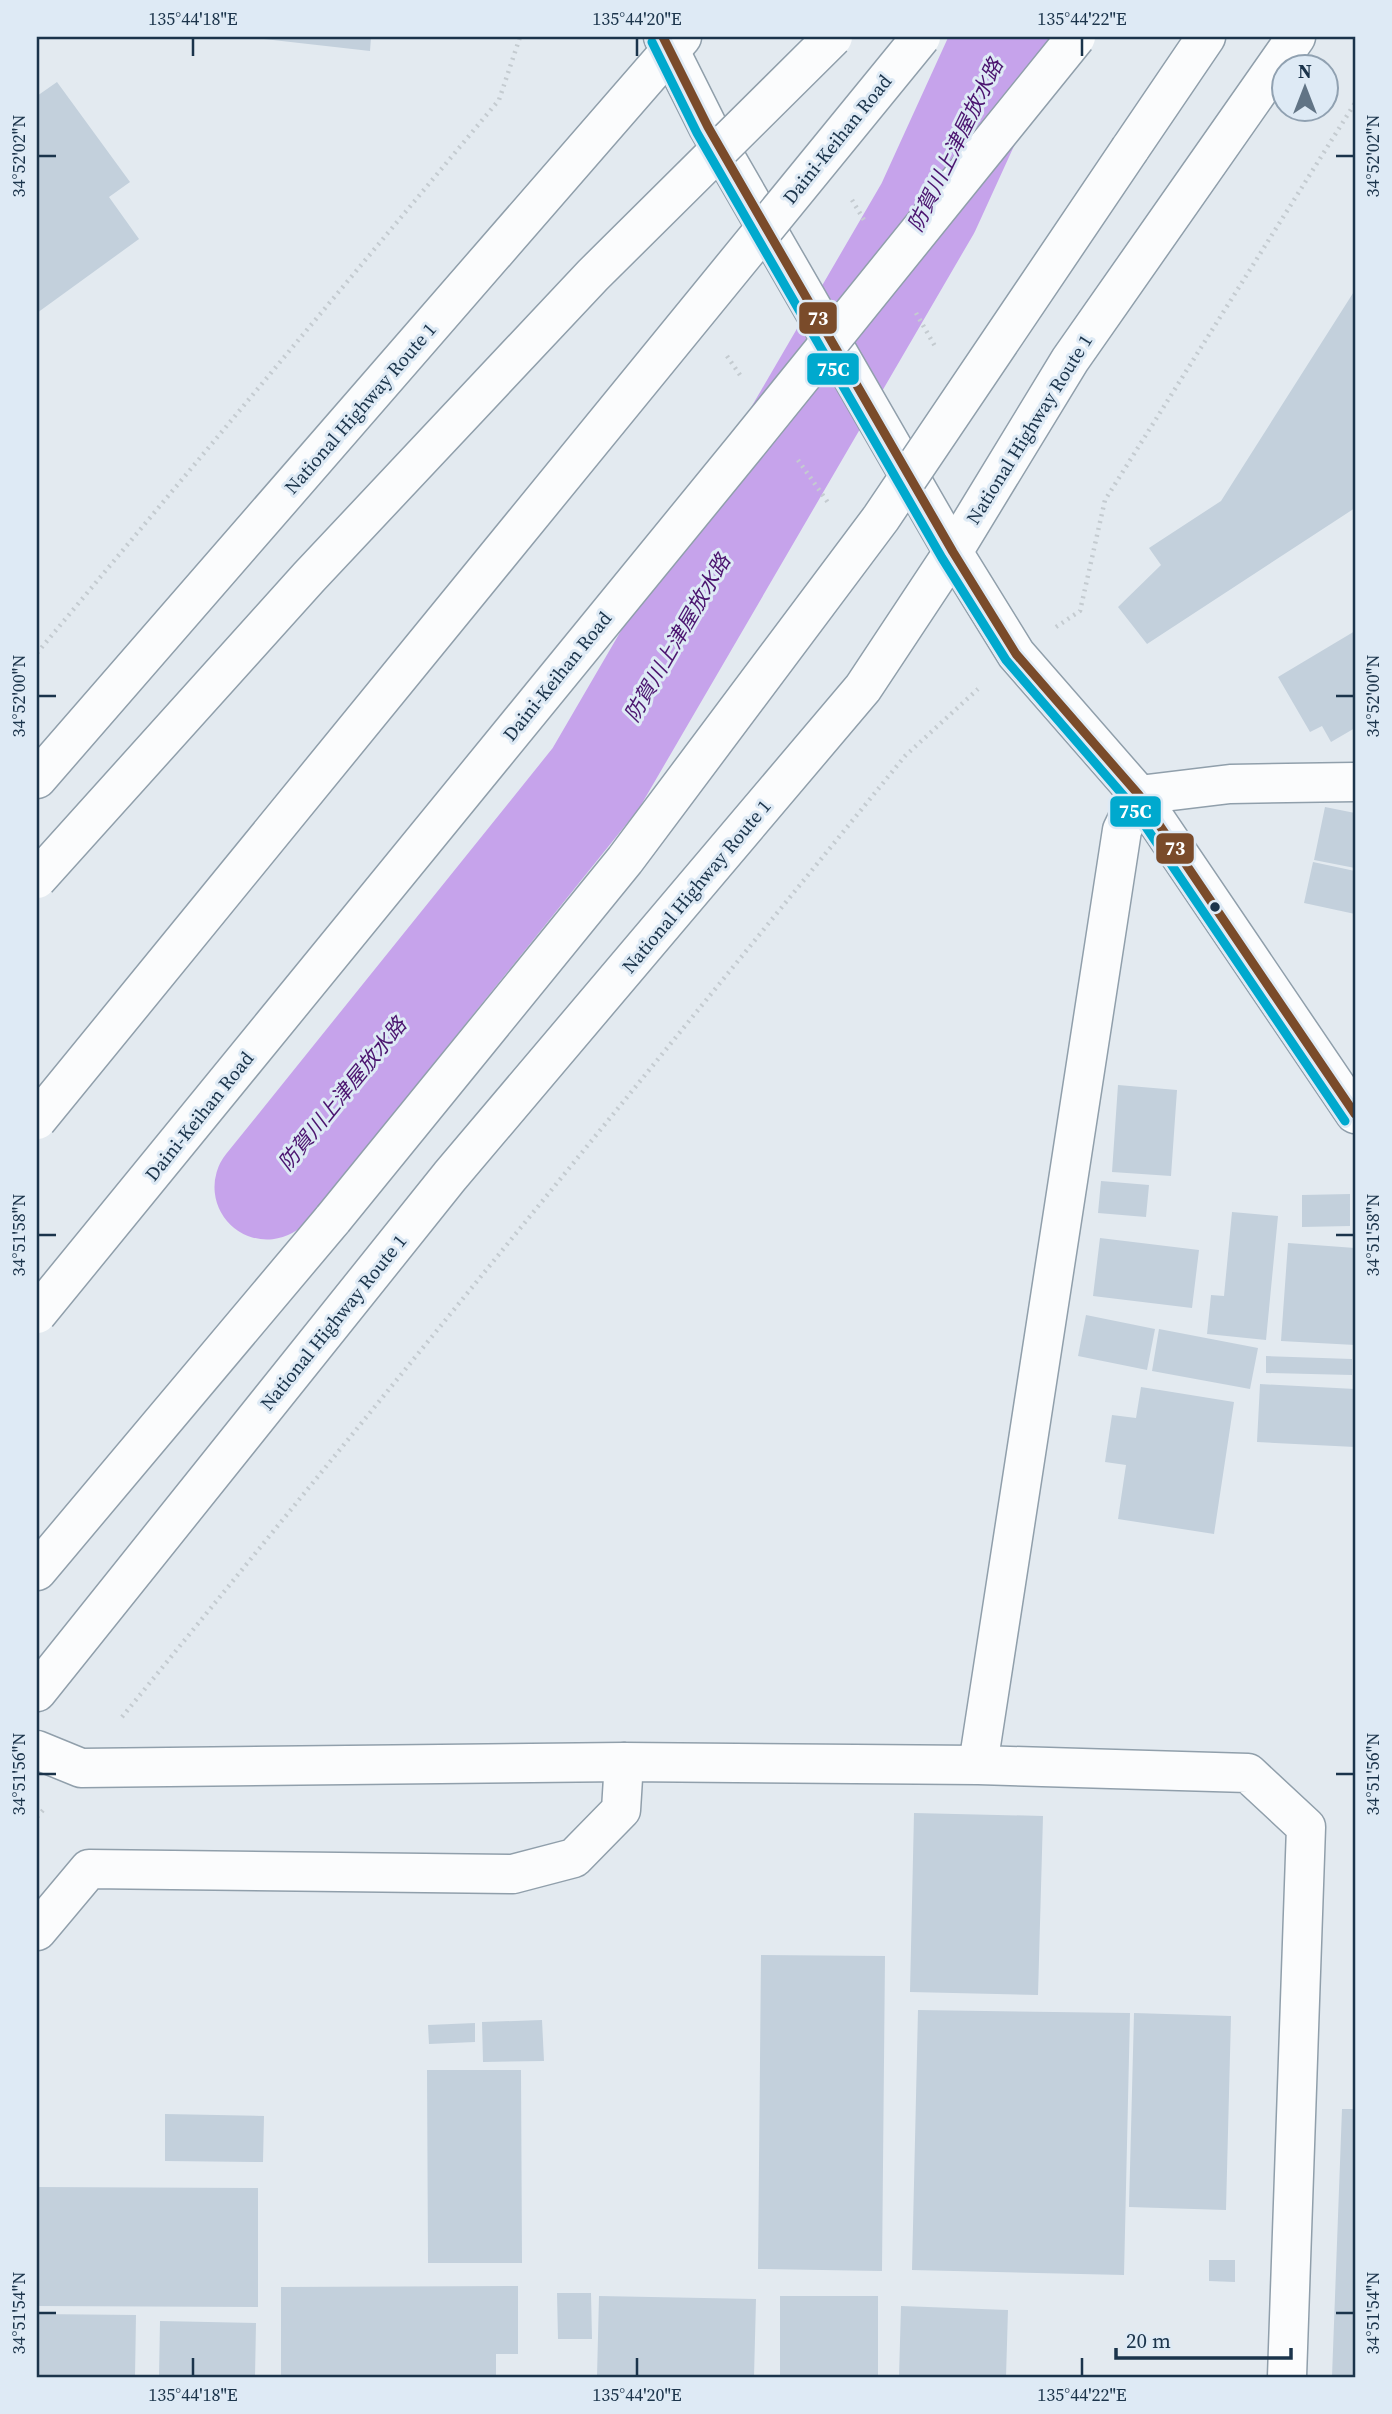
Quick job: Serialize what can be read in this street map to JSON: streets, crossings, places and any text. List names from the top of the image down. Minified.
{"streets":{"main road":["Daini-Keihan Road","National Highway Route 1"]},"water":["防賀川上津屋放水路"],"lines":["transit line 73","transit line 75C"],"scale_bar":"20 m","north":"top","coordinates":["135°44'18\"E","135°44'20\"E","135°44'22\"E","34°52'02\"N","34°52'00\"N","34°51'58\"N","34°51'56\"N","34°51'54\"N"]}
